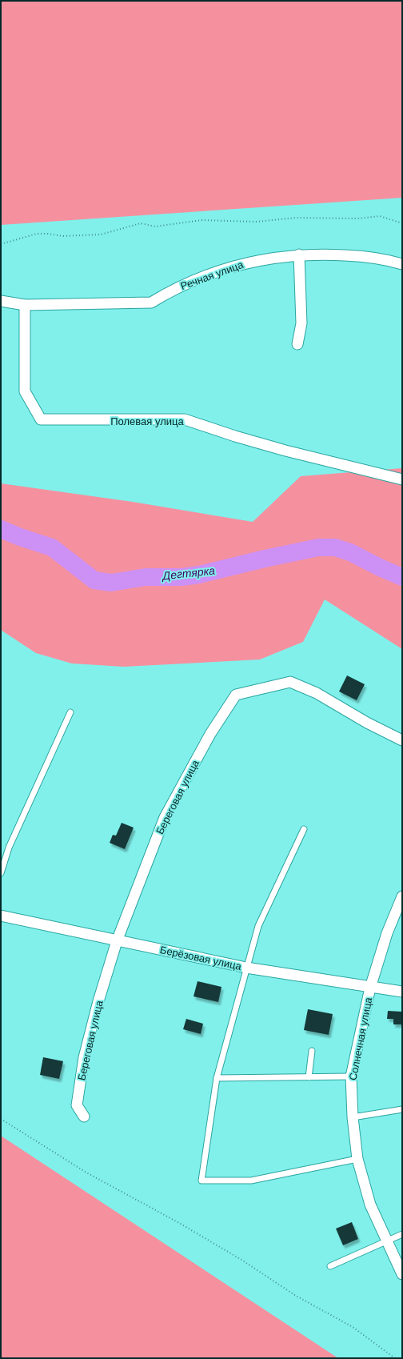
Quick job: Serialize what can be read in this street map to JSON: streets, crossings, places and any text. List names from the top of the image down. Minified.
{"streets":{"street":["Речная улица","Полевая улица","Береговая улица","Берёзовая улица","Солнечная улица"]},"crossings":[["Речная улица","Полевая улица"],["Береговая улица","Берёзовая улица"],["Берёзовая улица","Солнечная улица"]],"water":["Дегтярка"]}
